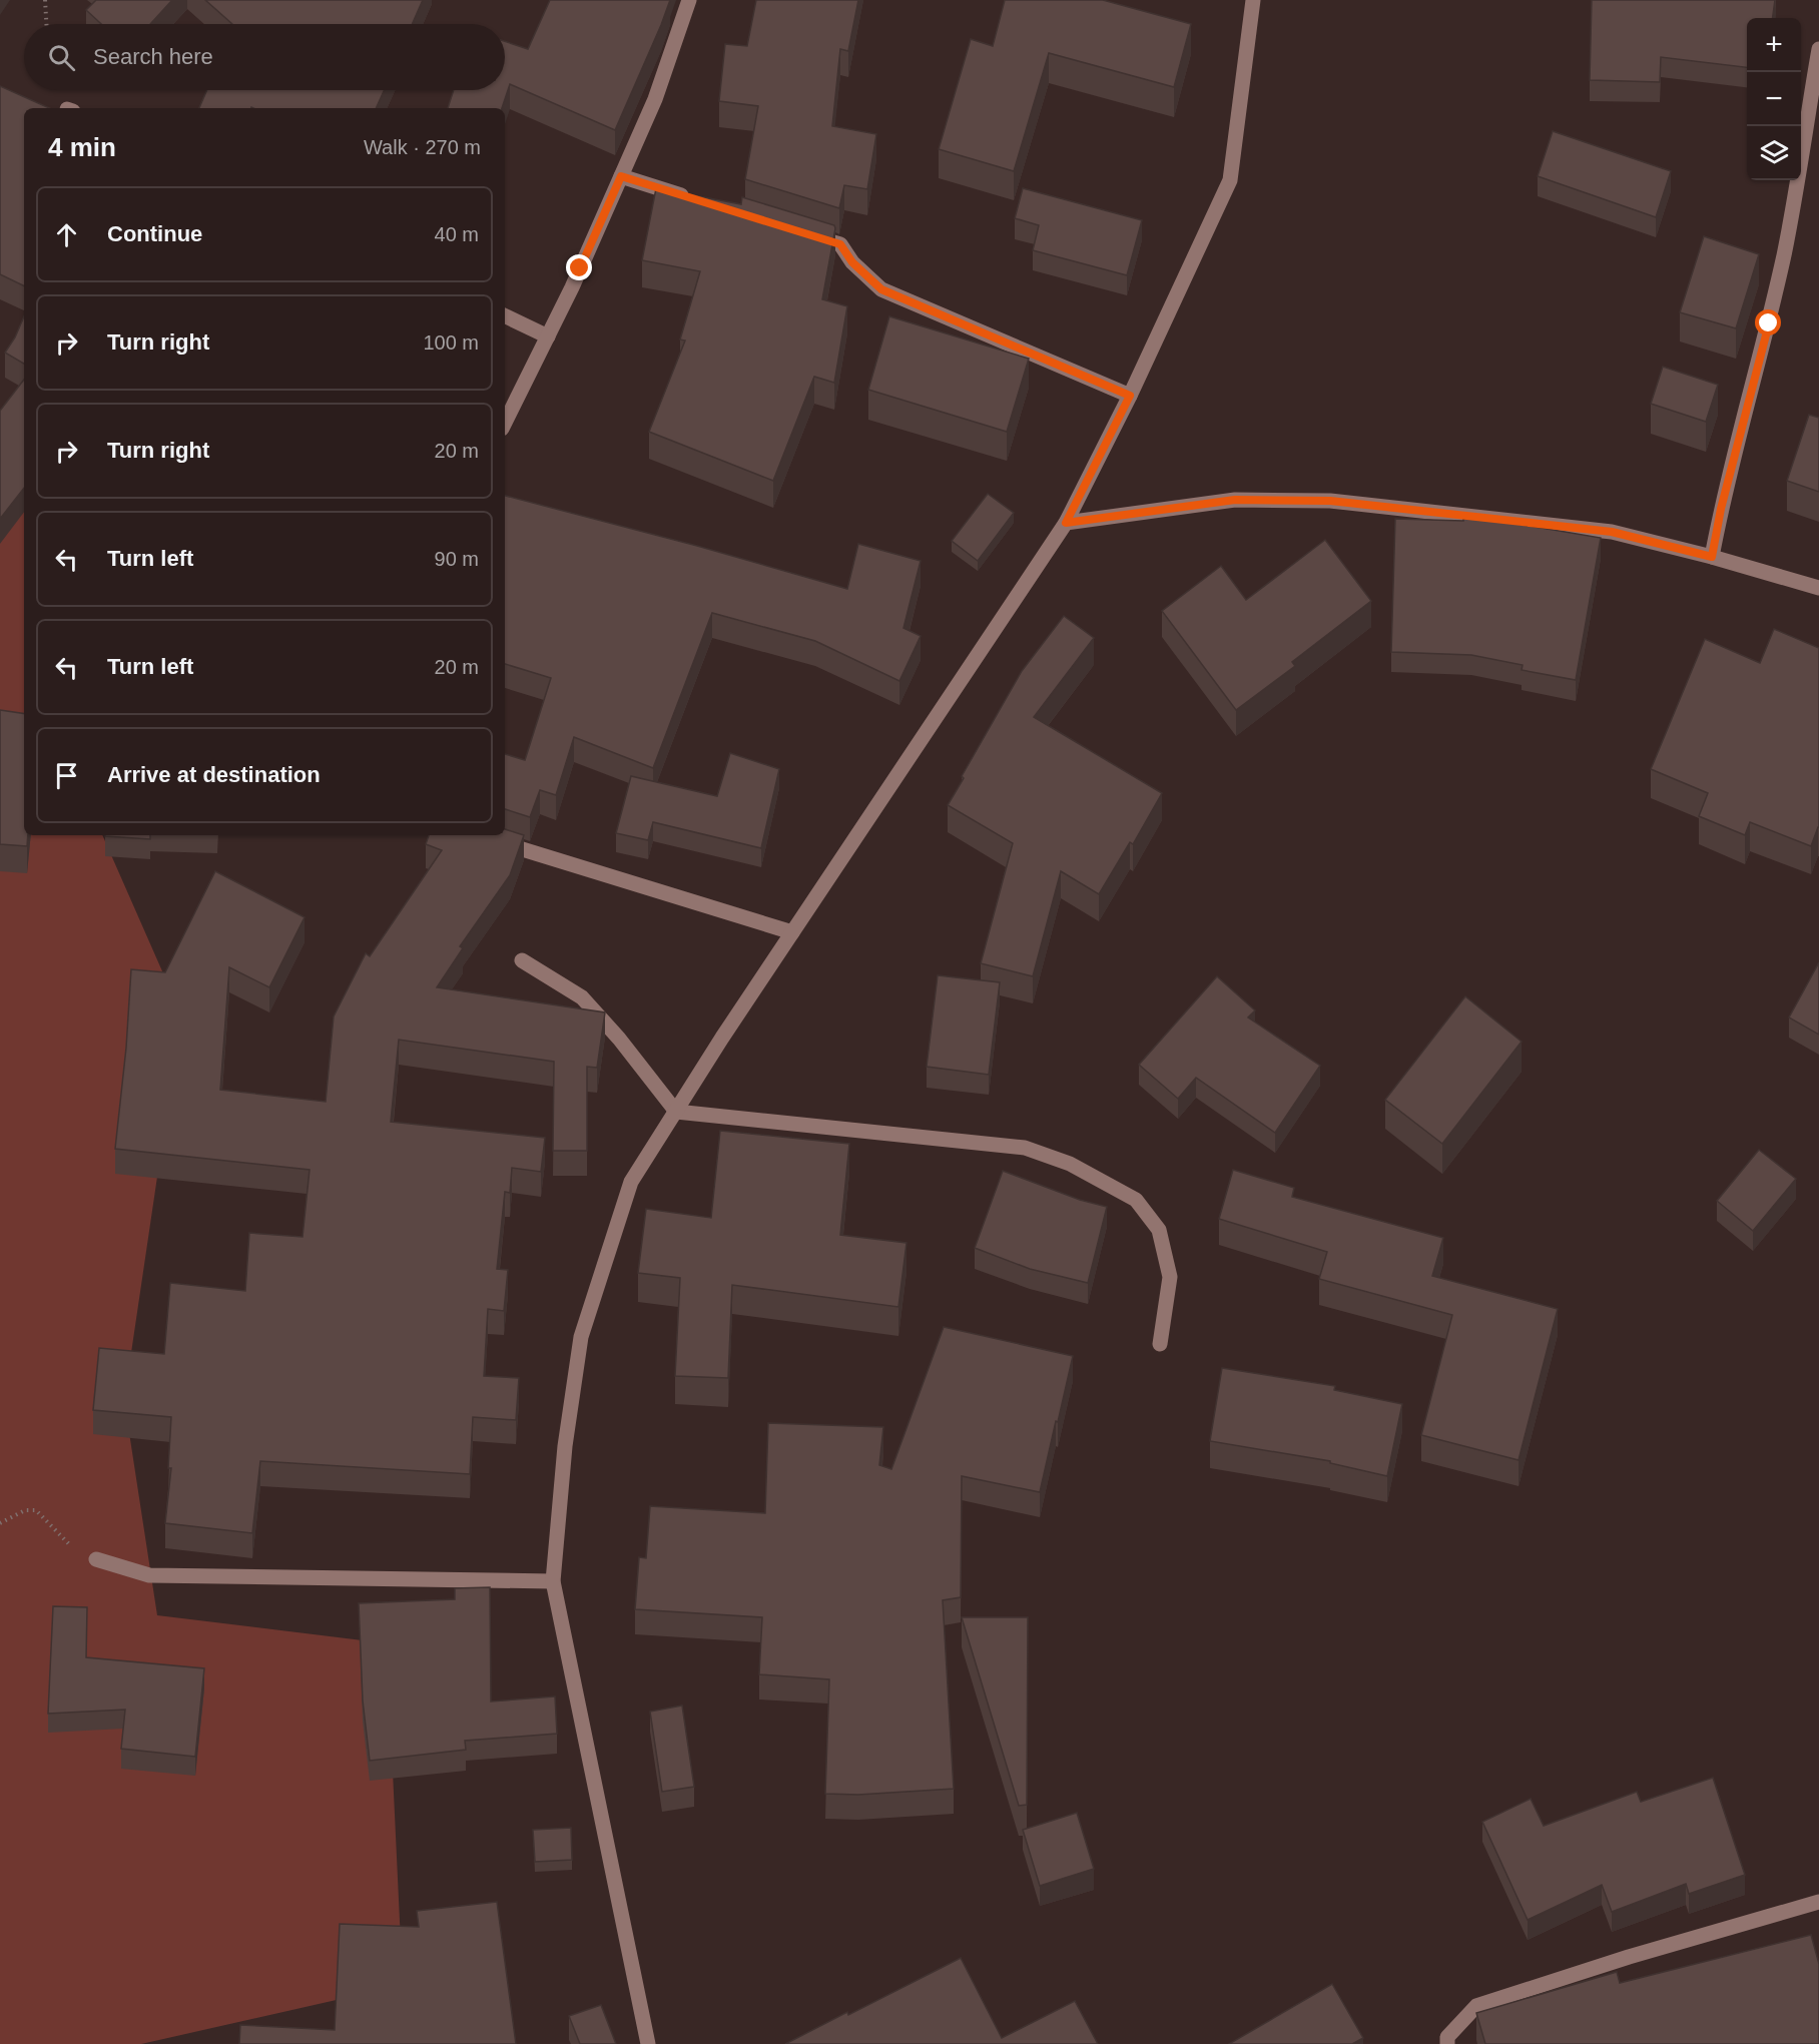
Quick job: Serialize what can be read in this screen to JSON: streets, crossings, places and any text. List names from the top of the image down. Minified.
{"page":{"map_buttons":["+","−"],"search":"Search here","heading":["4 min","Walk · 270 m"],"list":[["Continue","40 m"],["Turn right","100 m"],["Turn right","20 m"],["Turn left","90 m"],["Turn left","20 m"],"Arrive at destination"]}}
